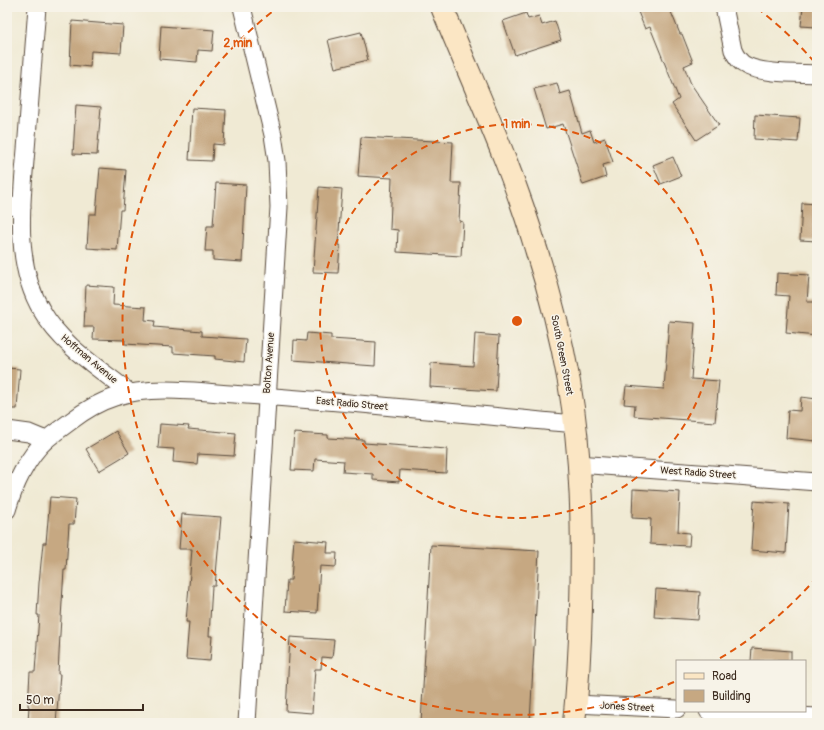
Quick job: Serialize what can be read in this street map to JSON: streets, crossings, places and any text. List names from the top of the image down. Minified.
{"streets":{"street":["South Green Street","Hoffman Avenue","Bolton Avenue","East Radio Street","West Radio Street","Jones Street"]},"crossings":[["South Green Street","East Radio Street"],["South Green Street","West Radio Street"],["South Green Street","Jones Street"],["Hoffman Avenue","East Radio Street"],["Bolton Avenue","East Radio Street"]],"legend":["Road","Building"],"scale_bar":"50 m","rings":["2 min","1 min"]}
